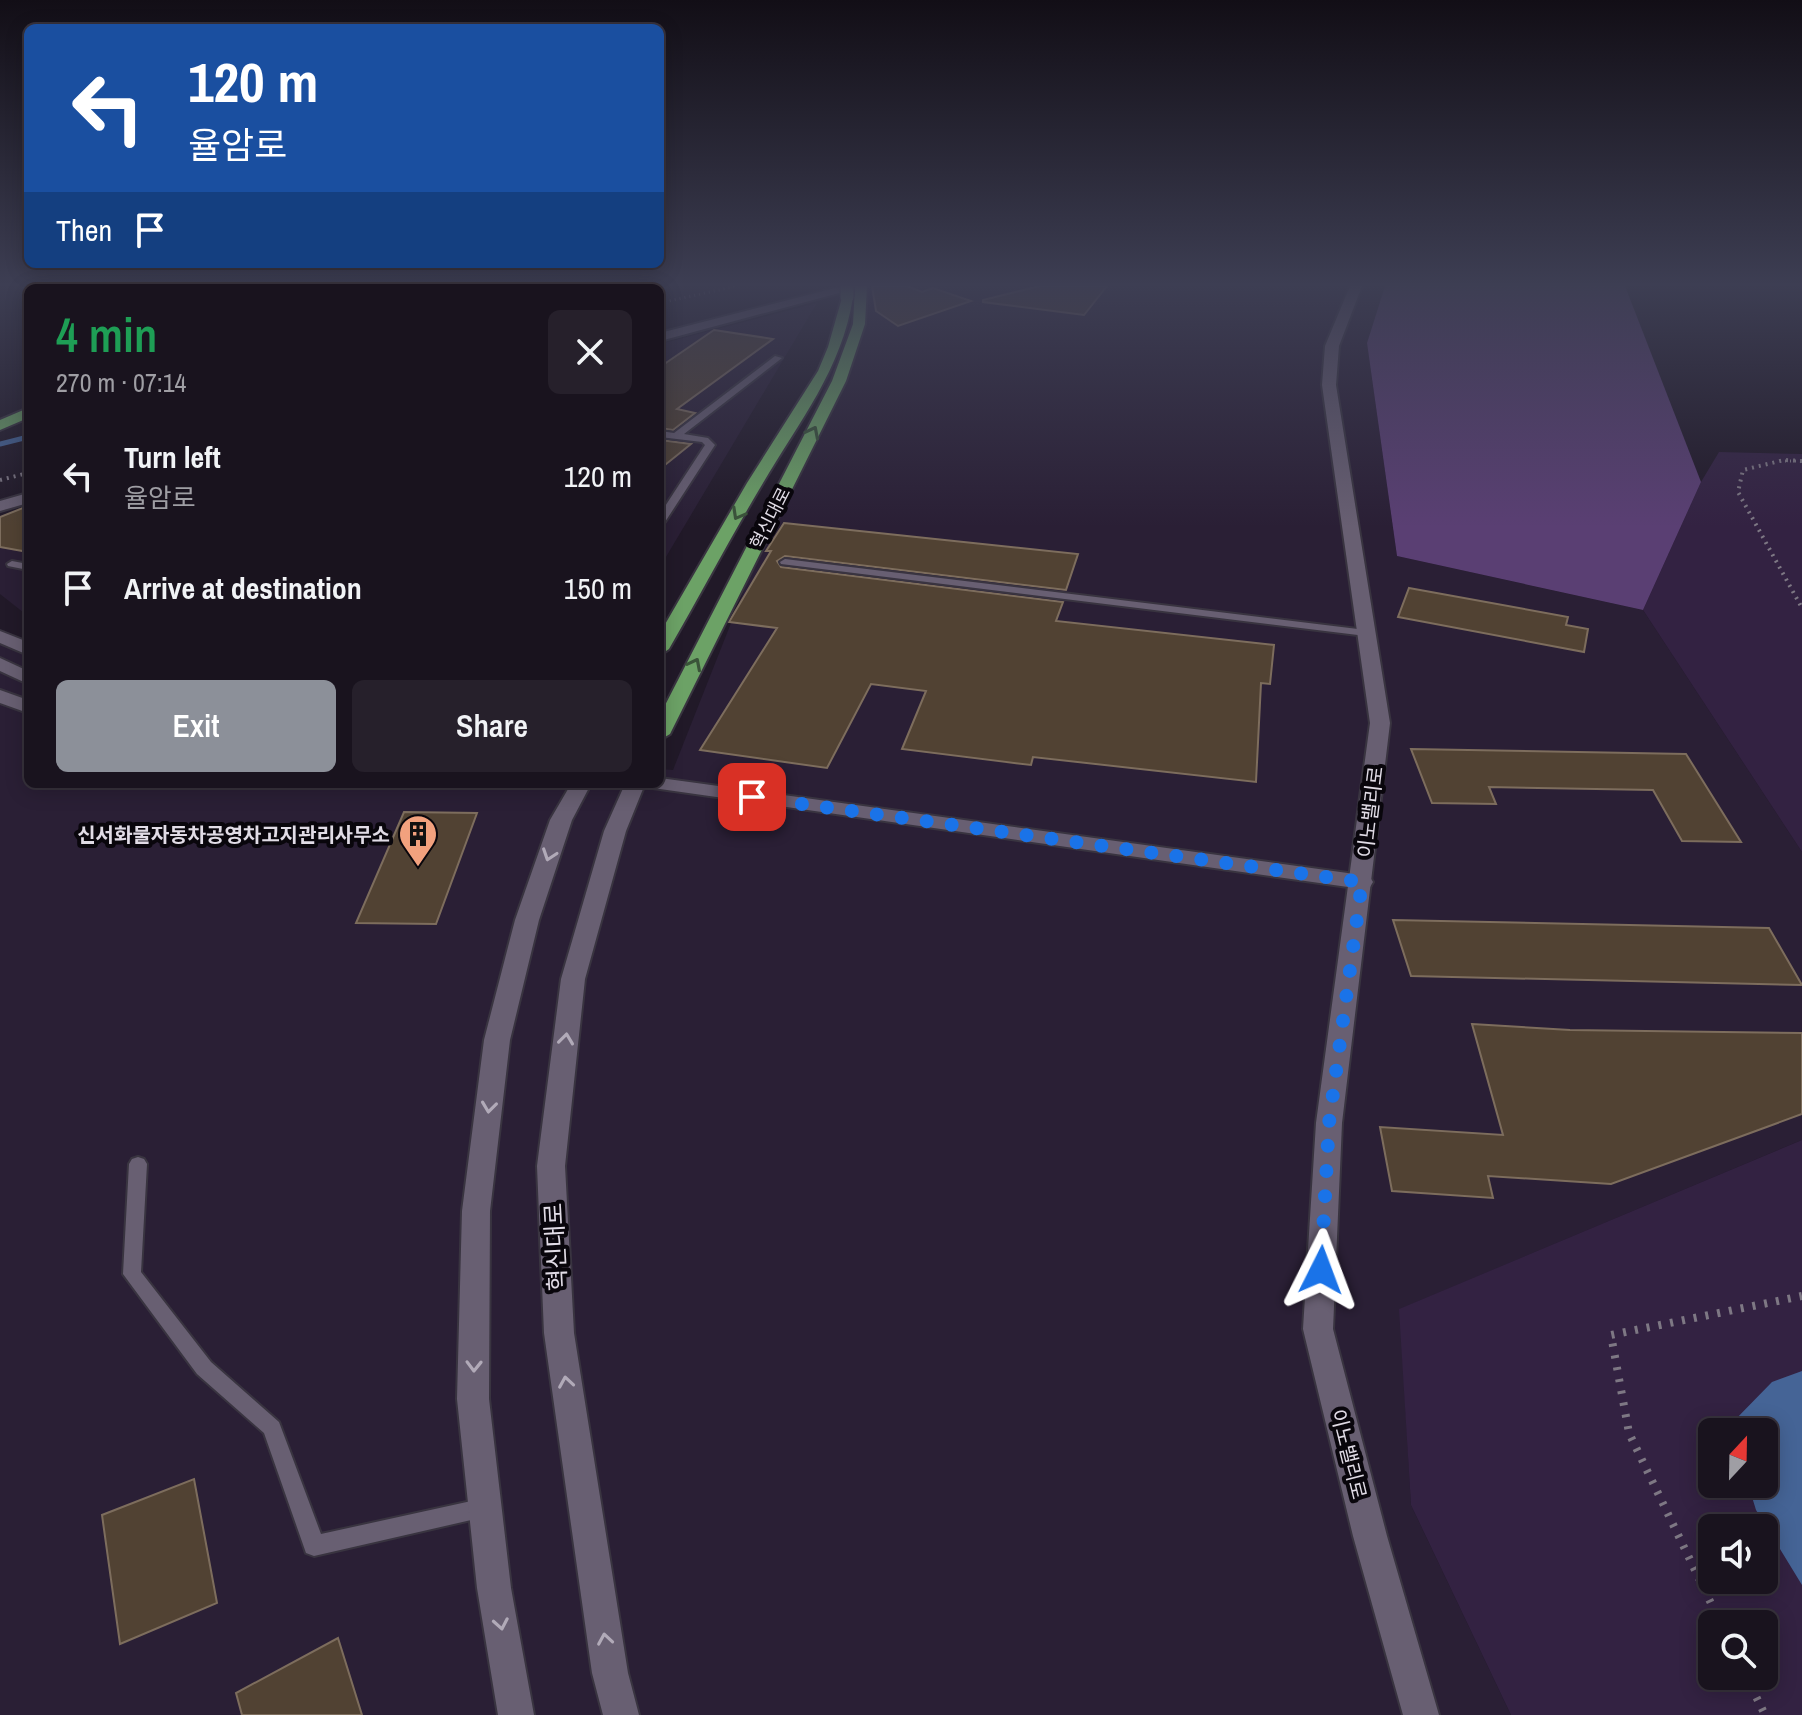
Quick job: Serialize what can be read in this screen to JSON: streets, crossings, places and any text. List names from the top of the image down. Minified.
{"streets":{"highway":["혁신대로"],"main road":["이노밸리로"]},"one_way":["혁신대로"],"places":{"building":["신서화물자동차공영차고지관리사무소"]},"north":"top","page":{"turn":["120 m","율암로"],"then":"Then","heading":["4 min","270 m · 07:14"],"list":[{"name":"Turn left","note":"율암로","value":"120 m"},{"name":"Arrive at destination","value":"150 m"}],"buttons":["Exit","Share"]}}
